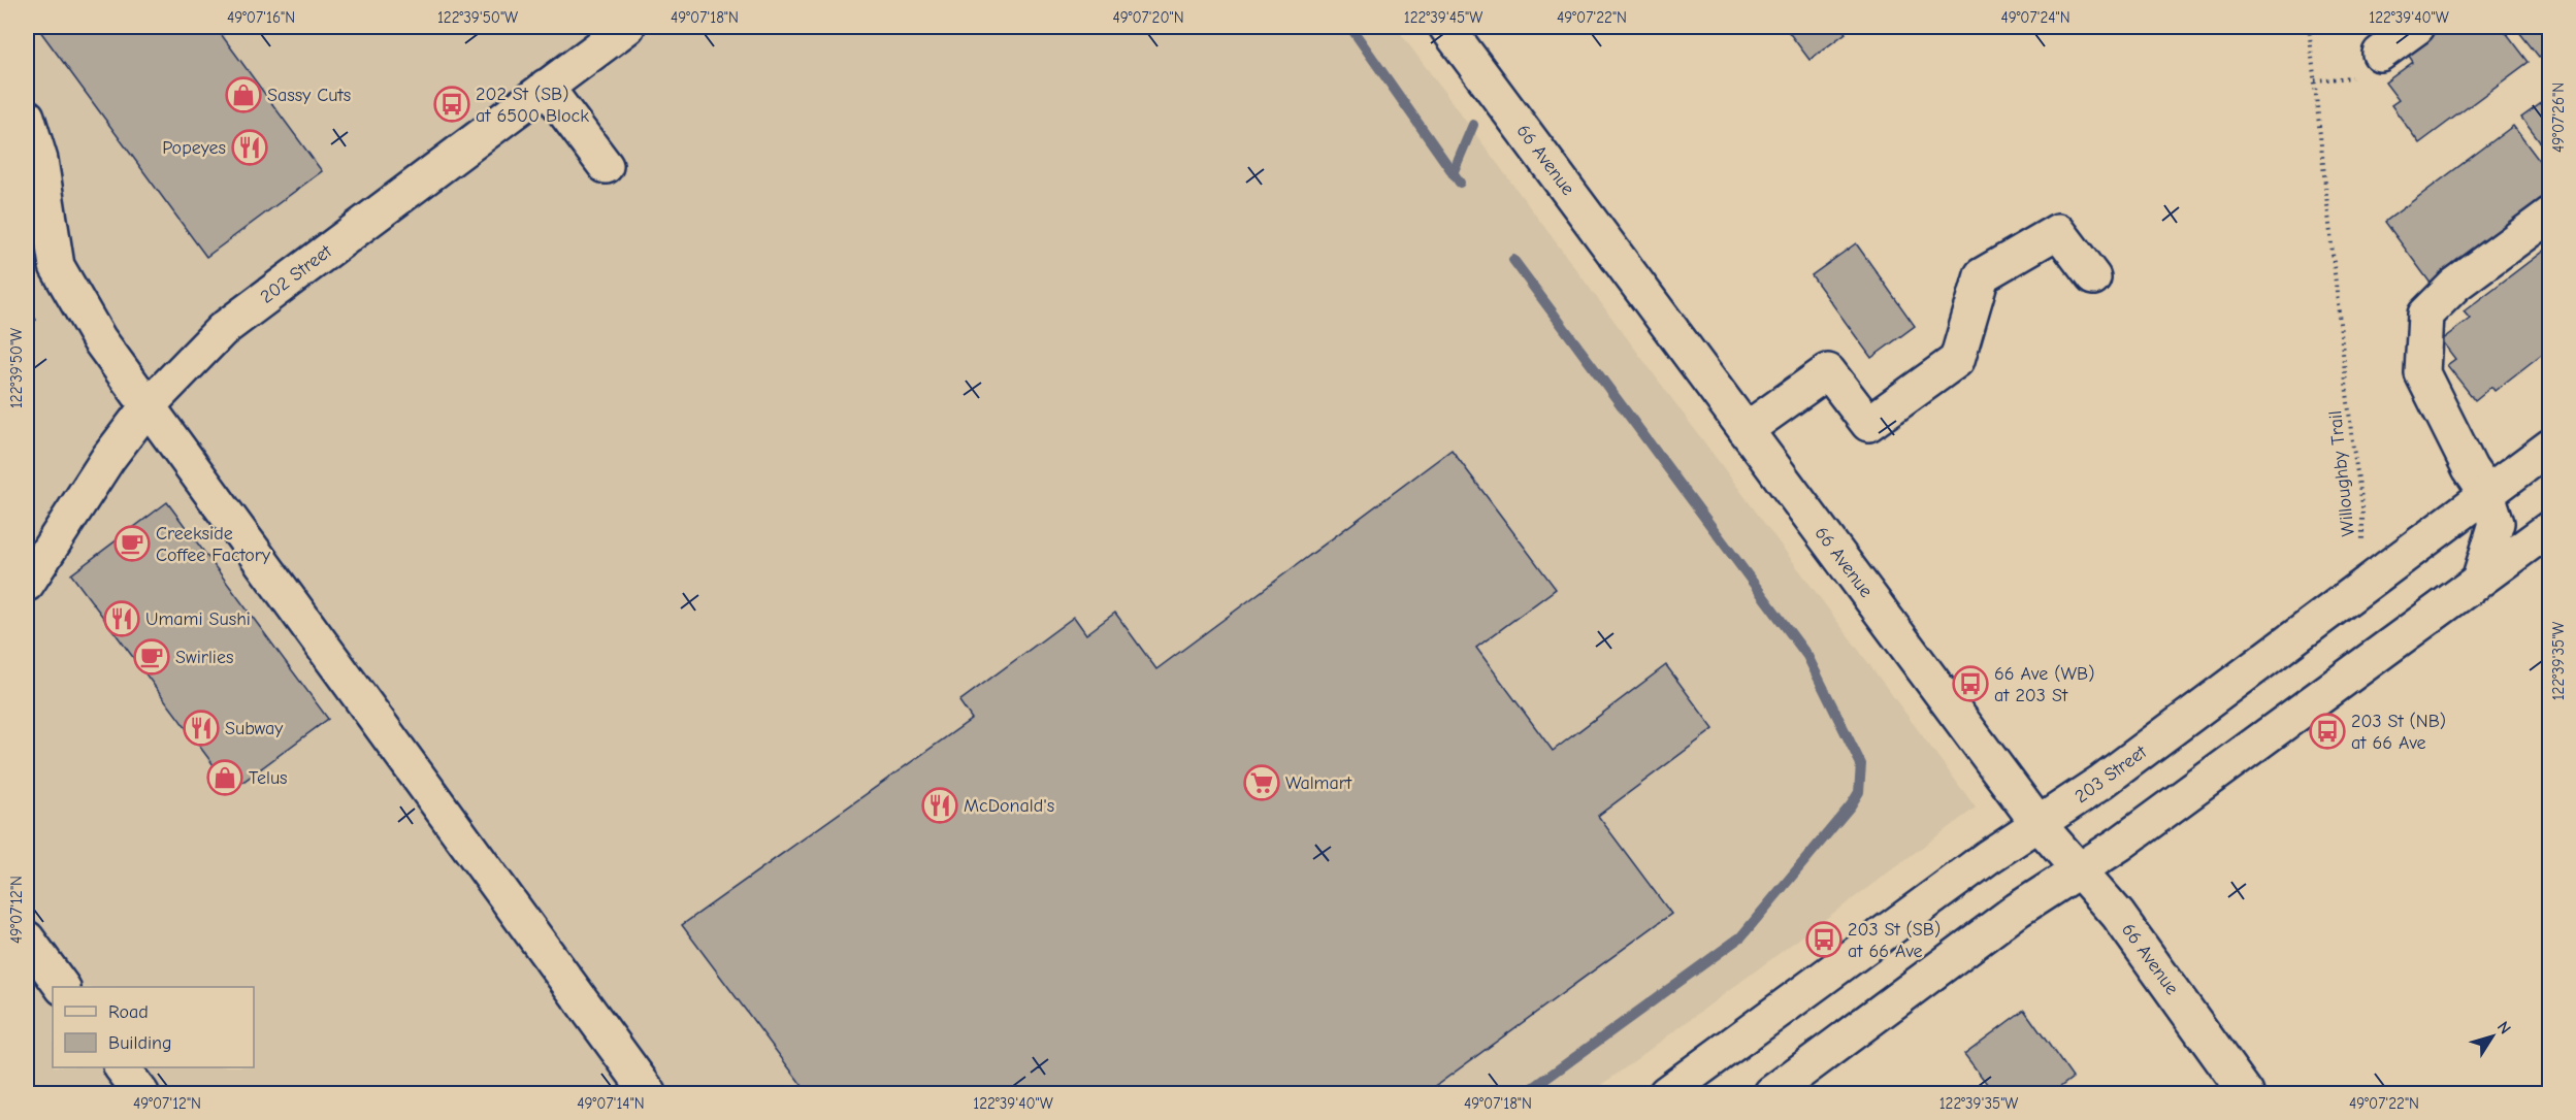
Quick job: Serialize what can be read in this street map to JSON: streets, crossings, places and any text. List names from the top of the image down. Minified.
{"streets":{"street":["66 Avenue","202 Street","203 Street"],"path":["Willoughby Trail"]},"crossings":[["66 Avenue","203 Street"]],"places":{"shop":["Sassy Cuts","Telus"],"bus stop":["202 St (SB) at 6500 Block","66 Ave (WB) at 203 St","203 St (NB) at 66 Ave","203 St (SB) at 66 Ave"],"restaurant":["Popeyes","Umami Sushi","Subway","McDonald's"],"cafe":["Creekside Coffee Factory","Swirlies"],"supermarket":["Walmart"]},"legend":["Road","Building"],"north":"top right","coordinates":["49°07'16\"N","122°39'50\"W","49°07'18\"N","49°07'20\"N","122°39'45\"W","49°07'22\"N","49°07'24\"N","122°39'40\"W","49°07'26\"N","122°39'35\"W","49°07'12\"N","49°07'14\"N"]}
